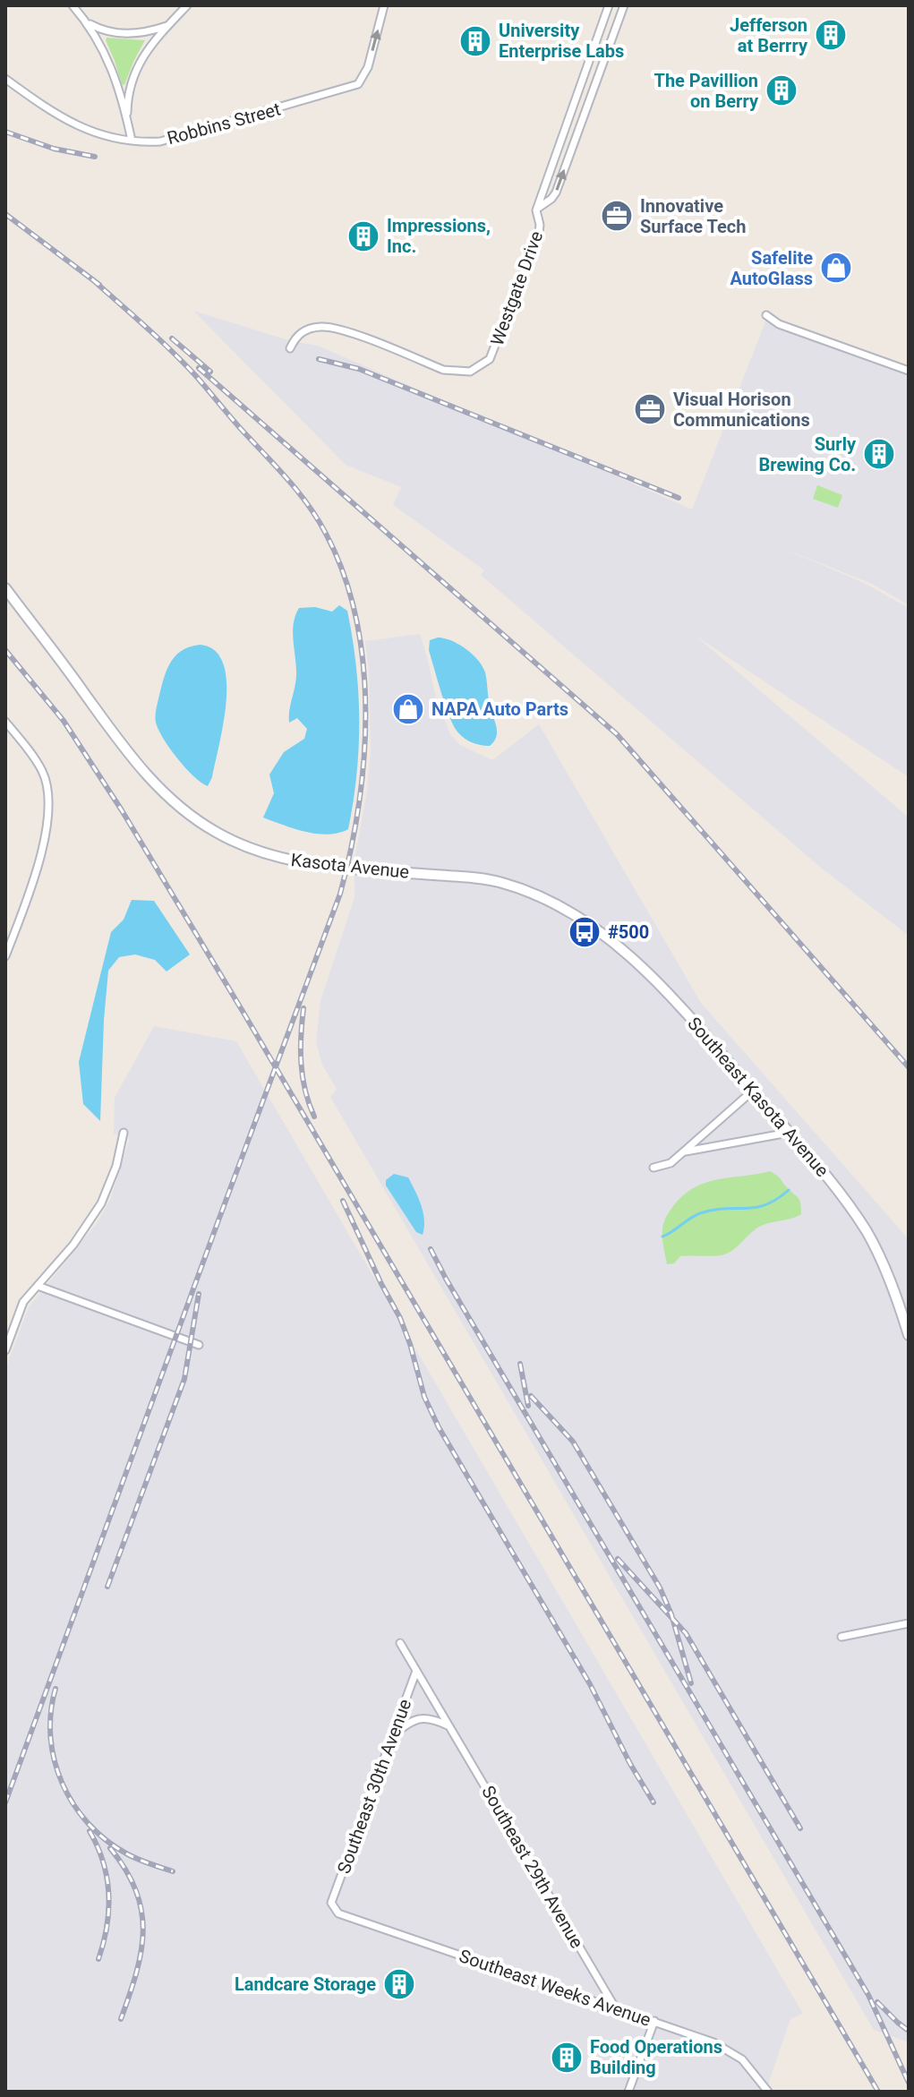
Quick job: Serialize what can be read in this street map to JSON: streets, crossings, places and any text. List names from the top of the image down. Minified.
{"streets":{"street":["Robbins Street","Westgate Drive","Kasota Avenue","Southeast Kasota Avenue","Southeast 30th Avenue","Southeast 29th Avenue","Southeast Weeks Avenue"]},"crossings":[["Kasota Avenue","Southeast Kasota Avenue"],["Southeast 30th Avenue","Southeast 29th Avenue"],["Southeast 30th Avenue","Southeast Weeks Avenue"],["Southeast 29th Avenue","Southeast Weeks Avenue"]],"one_way":["Robbins Street"],"places":{"building":["Jefferson at Berrry","University Enterprise Labs","The Pavillion on Berry","Impressions, Inc.","Surly Brewing Co.","Landcare Storage","Food Operations Building"],"office":["Innovative Surface Tech","Visual Horison Communications"],"shop":["Safelite AutoGlass","NAPA Auto Parts"],"bus stop":["#500"]}}
